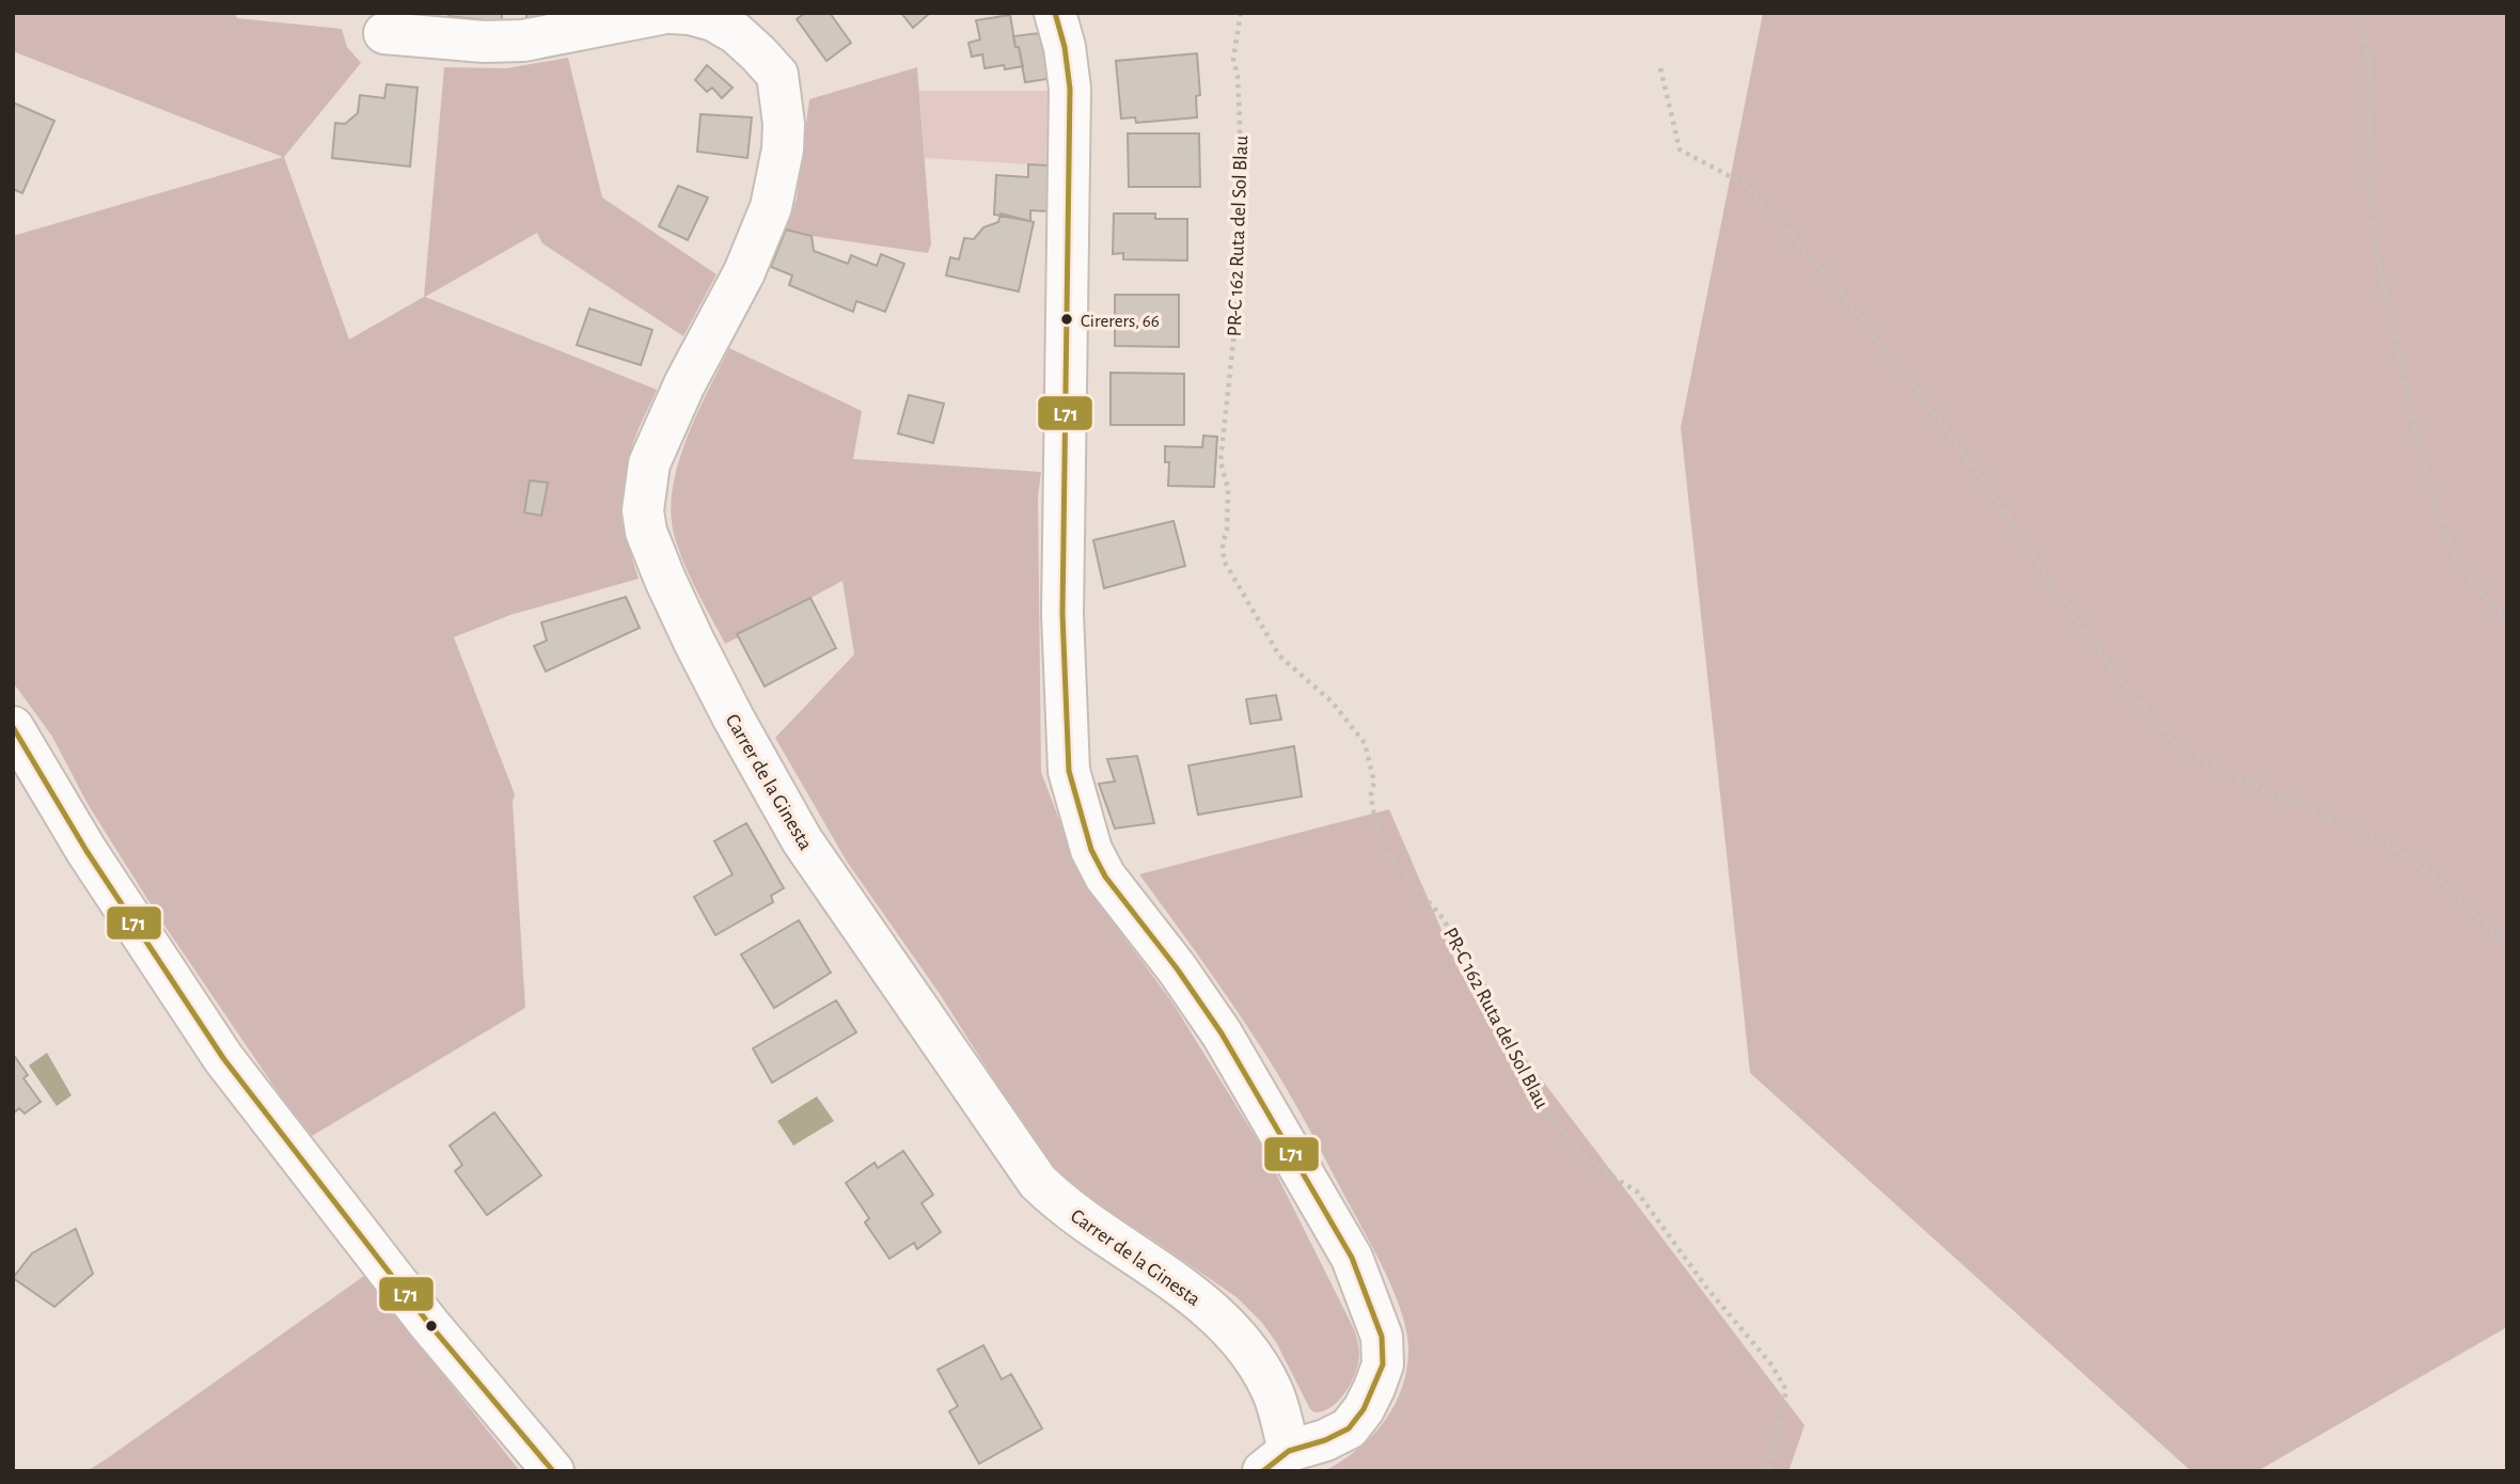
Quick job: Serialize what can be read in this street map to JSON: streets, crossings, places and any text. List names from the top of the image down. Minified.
{"streets":{"street":["Carrer de la Ginesta"],"path":["PR-C 162 Ruta del Sol Blau"]},"places":["Cirerers, 66"],"lines":["transit line L71"]}
